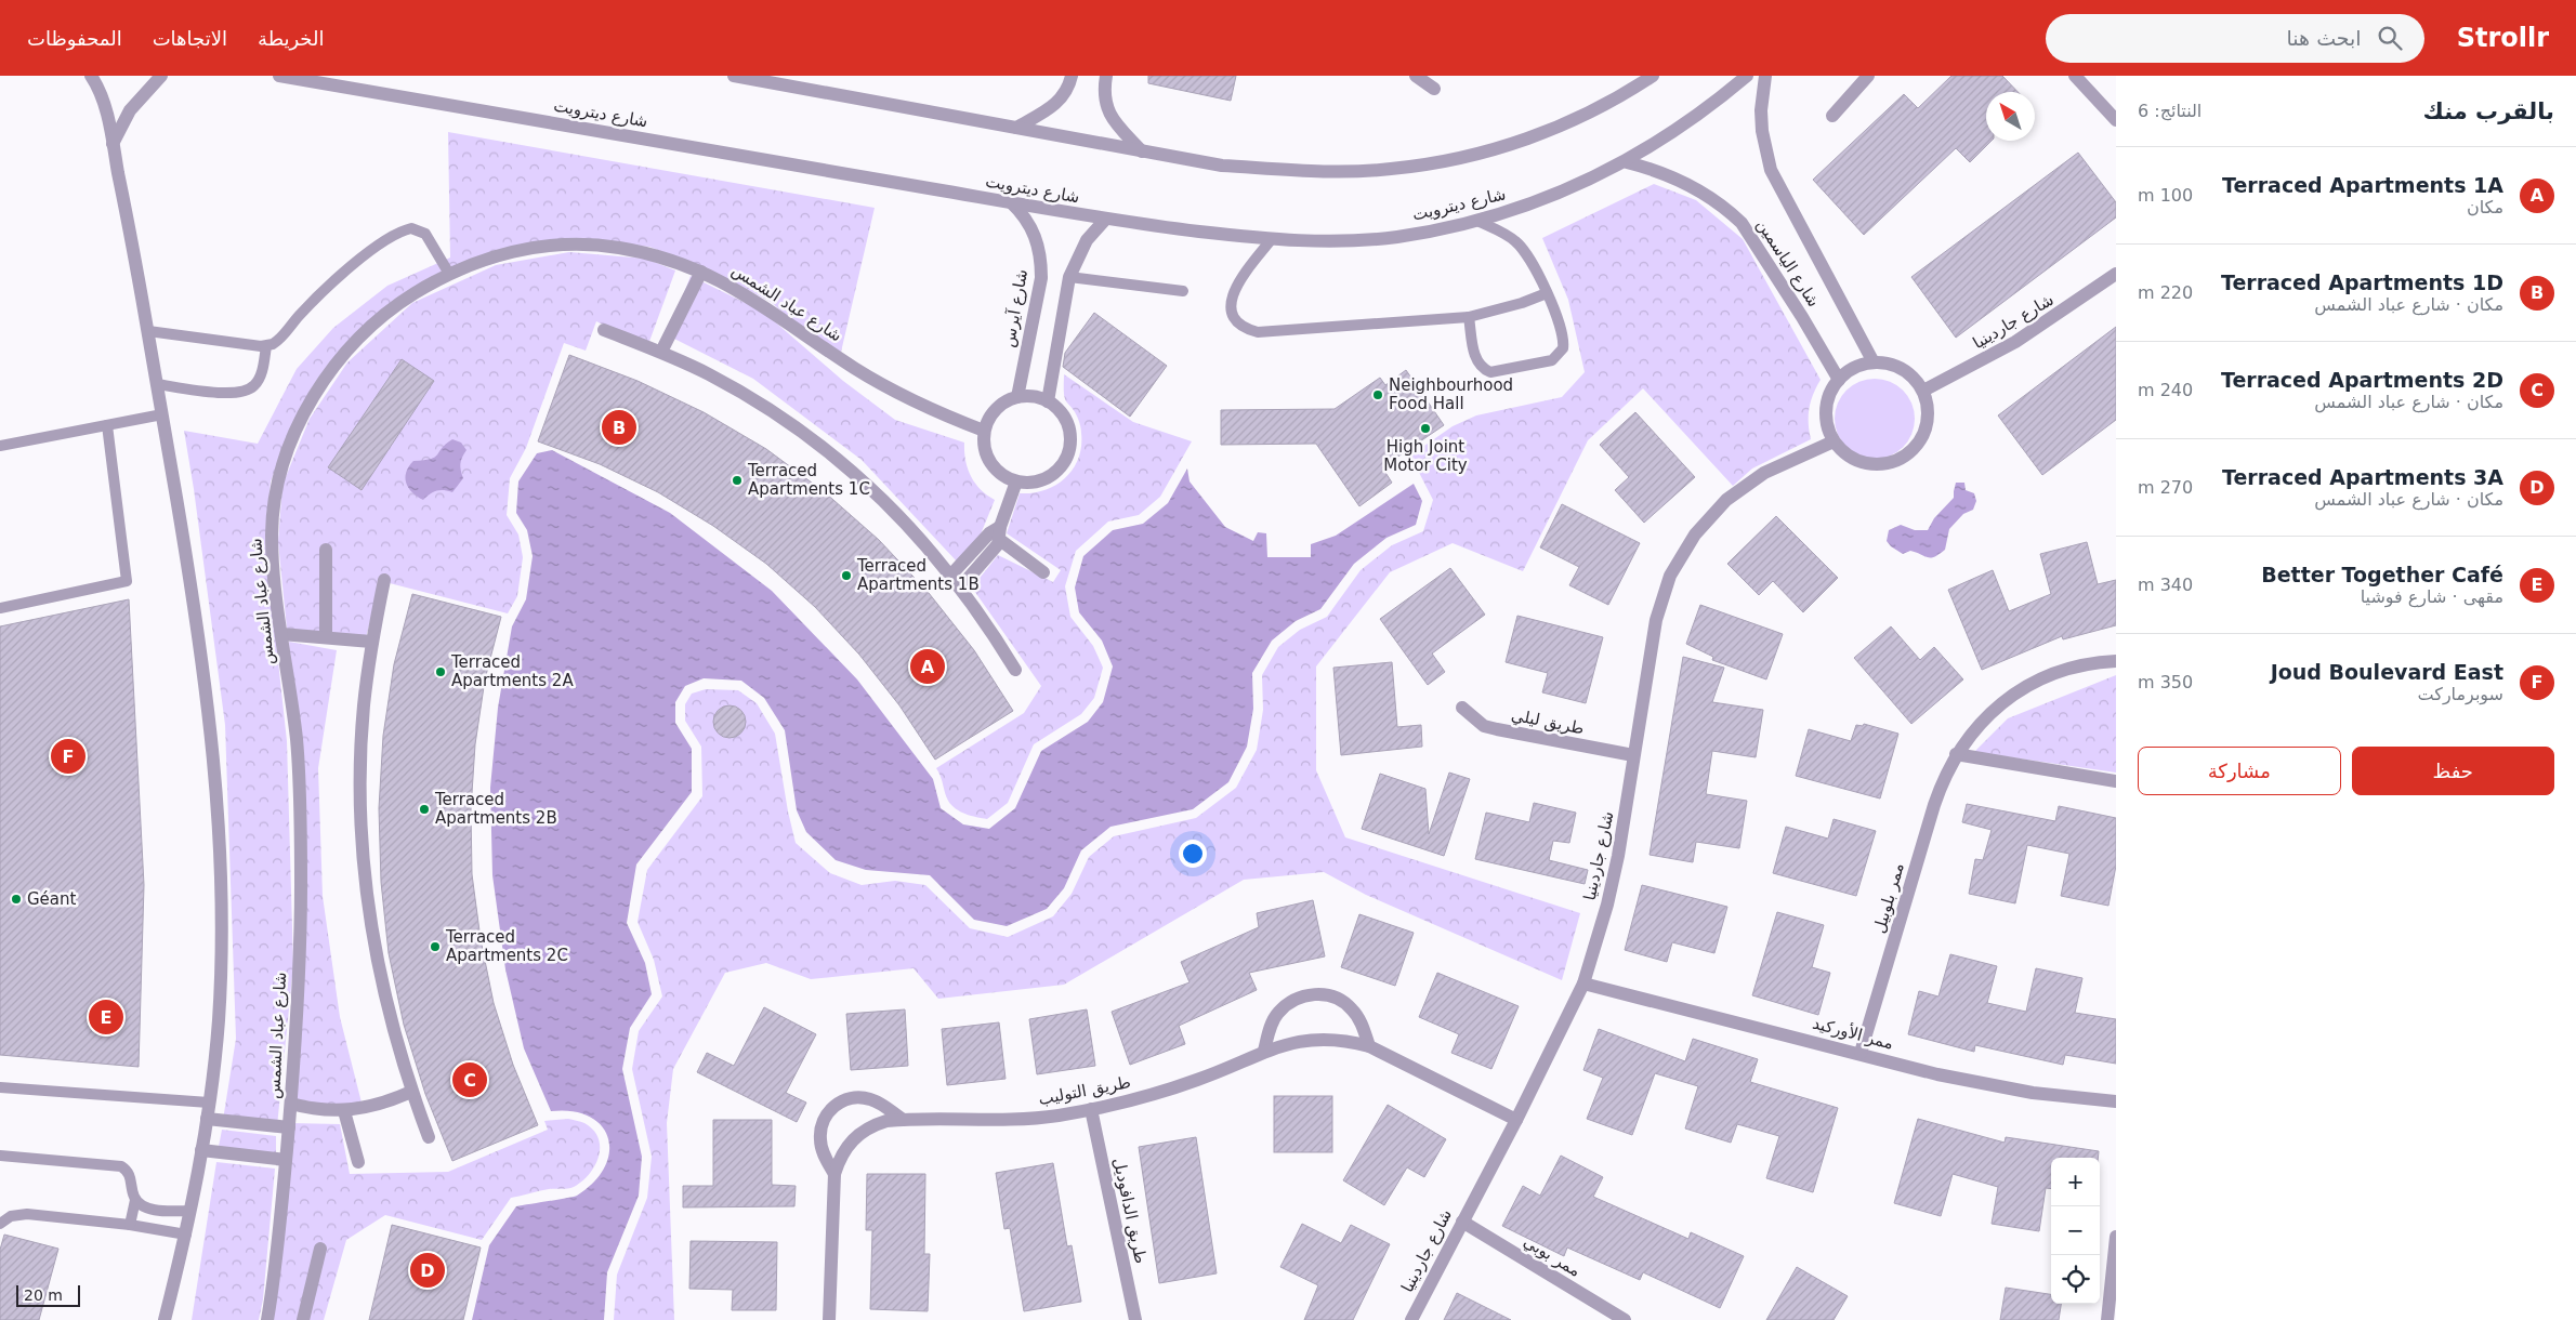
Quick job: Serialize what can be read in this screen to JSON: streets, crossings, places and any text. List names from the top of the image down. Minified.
{"streets":{"street":["شارع ديترويت","شارع الياسمين","شارع عباد الشمس","شارع آيرس","شارع جاردينيا","طريق ليلي","ممر بلوبيل","ممر الأوركيد","طريق التوليب","طريق الدافوديل","ممر بوبي"]},"crossings":[["شارع ديترويت","شارع الياسمين"],["شارع ديترويت","شارع آيرس"],["شارع الياسمين","شارع جاردينيا"],["شارع عباد الشمس","شارع آيرس"],["شارع جاردينيا","طريق ليلي"],["شارع جاردينيا","ممر الأوركيد"],["شارع جاردينيا","طريق التوليب"],["شارع جاردينيا","ممر بوبي"],["ممر بلوبيل","ممر الأوركيد"],["طريق التوليب","طريق الدافوديل"]],"places":["Neighbourhood Food Hall","High Joint Motor City","Terraced Apartments 1C","Terraced Apartments 1B","Terraced Apartments 2A","Terraced Apartments 2B","Géant","Terraced Apartments 2C"],"scale_bar":"20 m","north":"top left","page":{"header":"Strollr","search":"ابحث هنا","nav":["الخريطة","الاتجاهات","المحفوظات"],"heading":["بالقرب منك","النتائج: 6"],"list":[{"mark":"A","name":"Terraced Apartments 1A","note":"مكان","value":"100 m"},{"mark":"B","name":"Terraced Apartments 1D","note":"مكان · شارع عباد الشمس","value":"220 m"},{"mark":"C","name":"Terraced Apartments 2D","note":"مكان · شارع عباد الشمس","value":"240 m"},{"mark":"D","name":"Terraced Apartments 3A","note":"مكان · شارع عباد الشمس","value":"270 m"},{"mark":"E","name":"Better Together Café","note":"مقهى · شارع فوشيا","value":"340 m"},{"mark":"F","name":"Joud Boulevard East","note":"سوبرماركت","value":"350 m"}],"pins":["B","A","F","E","C","D"],"buttons":["حفظ","مشاركة"],"map_buttons":["+","−"],"scale":"20 m"}}
